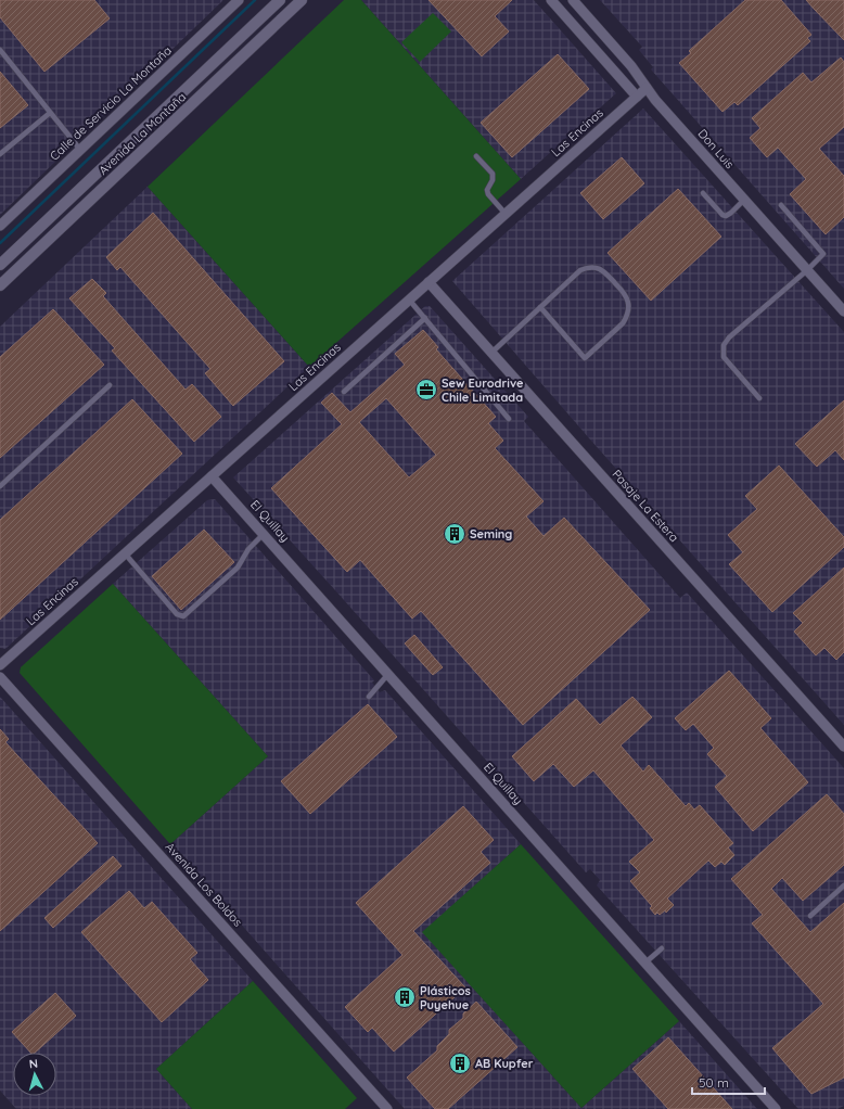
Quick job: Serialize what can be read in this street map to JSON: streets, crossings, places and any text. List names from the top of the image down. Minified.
{"streets":{"main road":["Avenida La Montaña"],"street":["Calle de Servicio La Montaña","Las Encinas","Don Luis","Pasaje La Estera","El Quillay","Avenida Los Boldos"]},"crossings":[["Las Encinas","Don Luis"],["Las Encinas","Pasaje La Estera"],["Las Encinas","El Quillay"]],"places":{"office":["Sew Eurodrive Chile Limitada"],"building":["Seming","Plásticos Puyehue","AB Kupfer"]},"scale_bar":"50 m","north":"top"}
